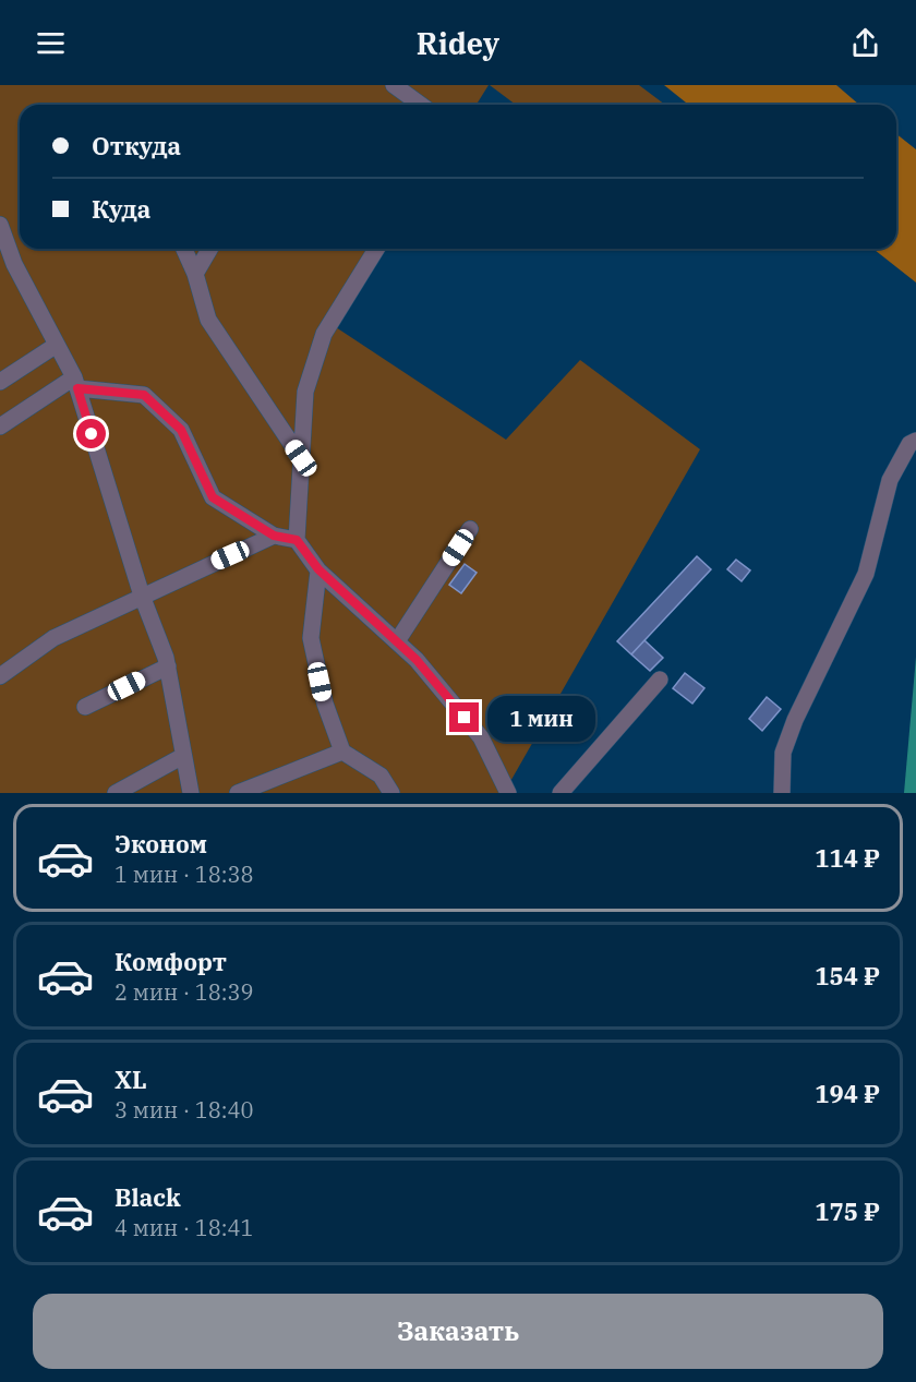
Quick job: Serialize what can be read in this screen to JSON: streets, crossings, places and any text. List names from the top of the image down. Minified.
{"page":{"header":"Ridey","banner":["Откуда","Куда"],"bubble":"1 мин","list":[{"name":"Эконом","note":"1 мин · 18:38","value":"114 ₽"},{"name":"Комфорт","note":"2 мин · 18:39","value":"154 ₽"},{"name":"XL","note":"3 мин · 18:40","value":"194 ₽"},{"name":"Black","note":"4 мин · 18:41","value":"175 ₽"}],"buttons":"Заказать"}}
